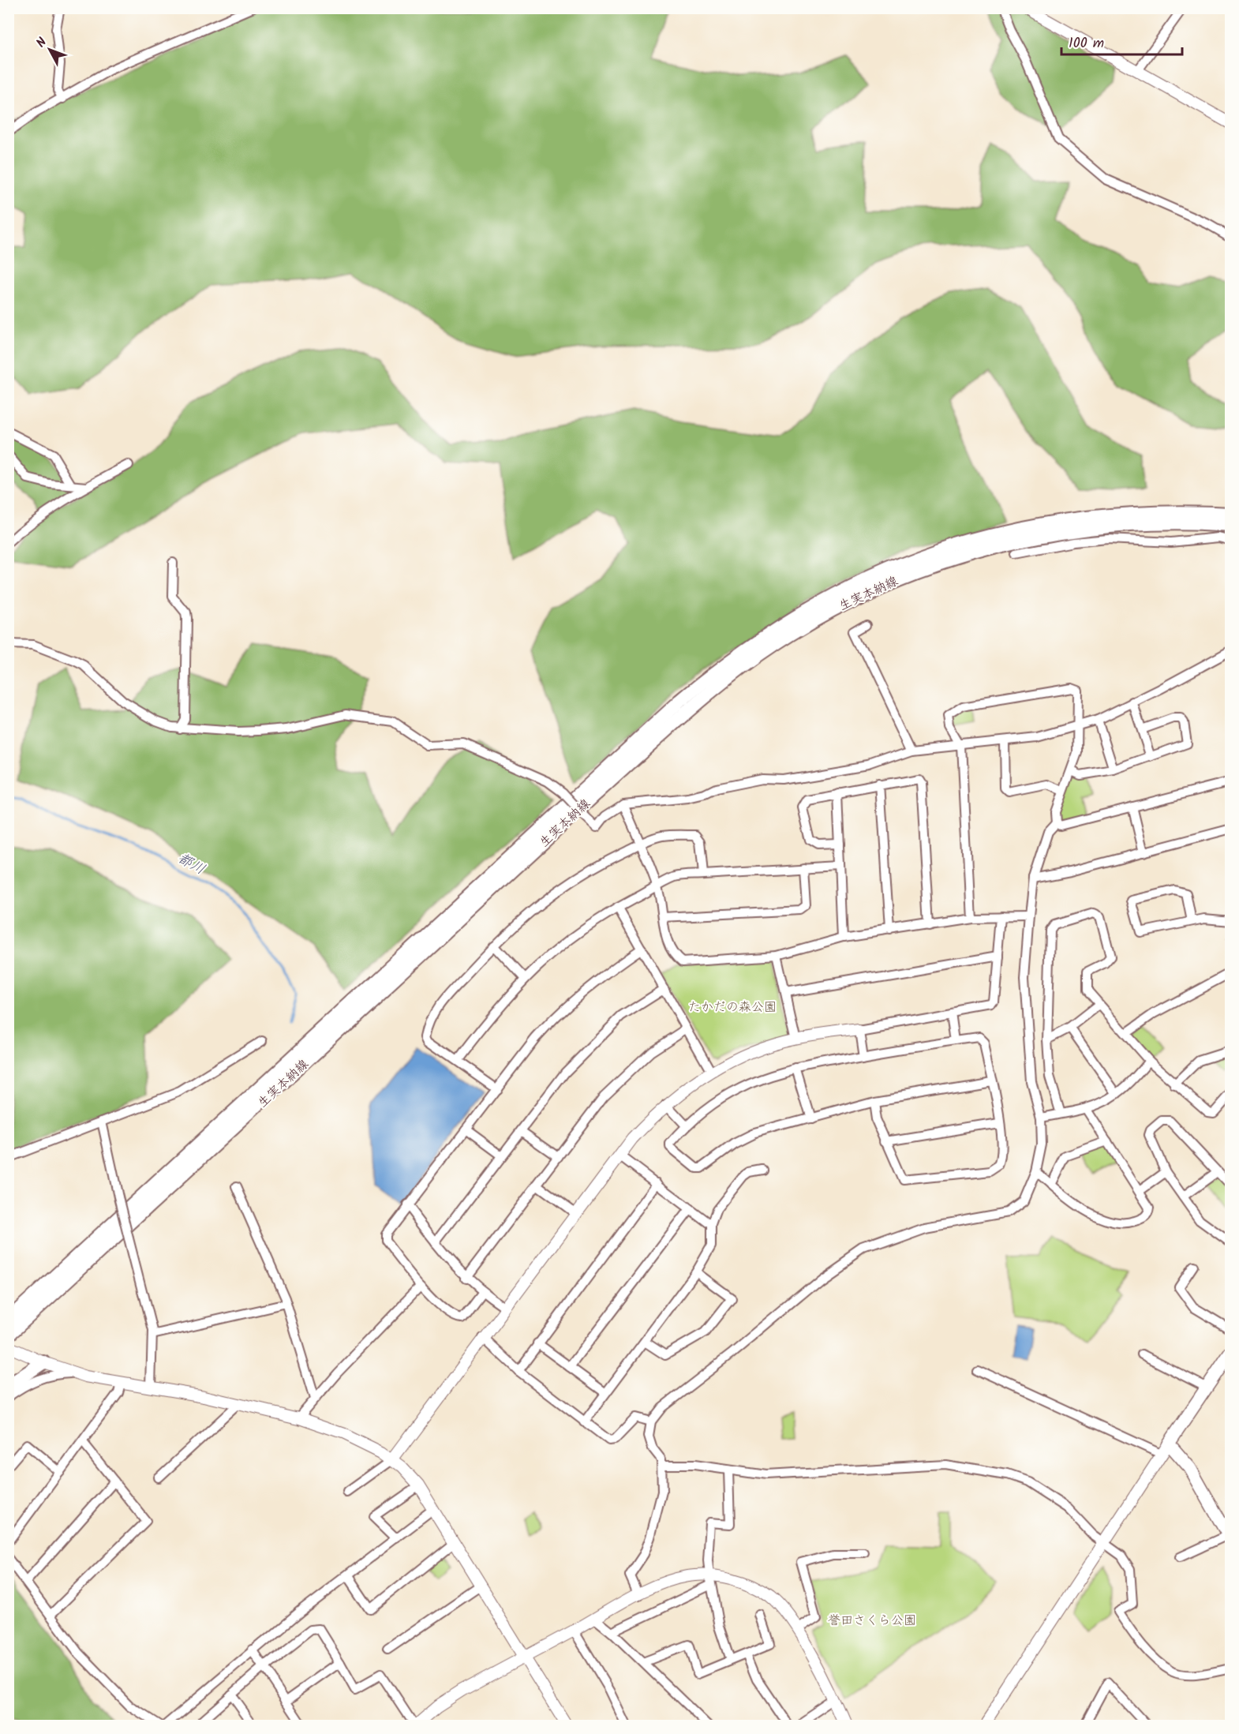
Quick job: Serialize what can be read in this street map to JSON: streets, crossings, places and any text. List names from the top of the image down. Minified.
{"streets":{"main road":["生実本納線"]},"water":["都川"],"parks":["たかだの森公園","誉田さくら公園"],"scale_bar":"100 m","north":"top left"}
